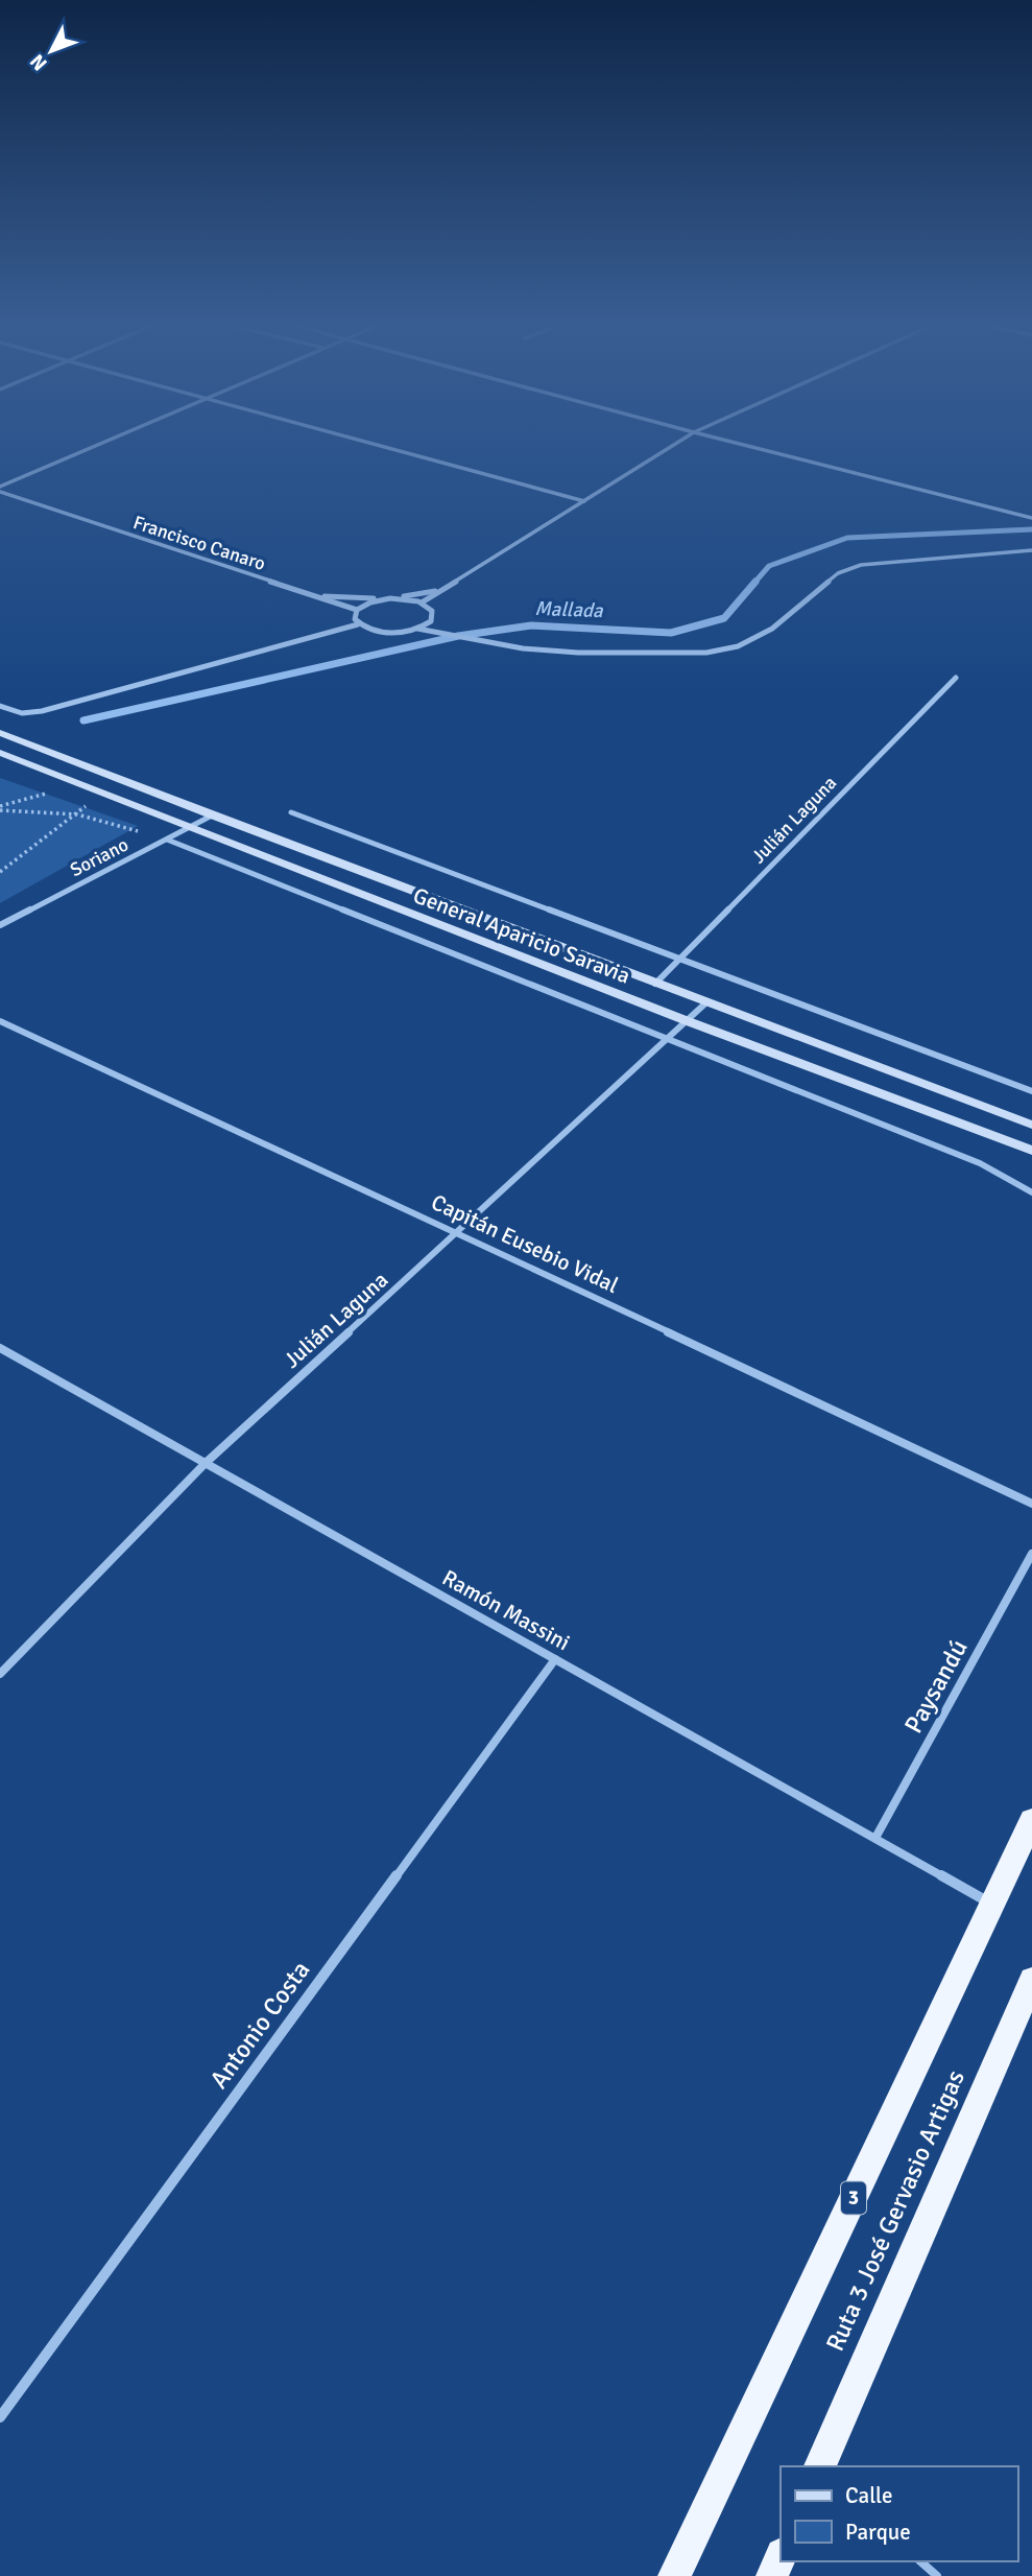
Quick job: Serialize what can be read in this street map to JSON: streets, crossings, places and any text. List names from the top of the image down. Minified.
{"streets":{"highway":["3","Ruta 3 José Gervasio Artigas"],"main road":["General Aparicio Saravia"],"street":["Francisco Canaro","Julián Laguna","Soriano","Capitán Eusebio Vidal","Ramón Massini","Paysandú","Antonio Costa"]},"crossings":[["Julián Laguna","General Aparicio Saravia"],["Julián Laguna","Capitán Eusebio Vidal"],["Julián Laguna","Ramón Massini"],["Soriano","General Aparicio Saravia"],["Ramón Massini","Paysandú"],["Ramón Massini","Antonio Costa"],["Ramón Massini","3"]],"water":["Mallada"],"legend":["Calle","Parque"],"north":"bottom left"}
